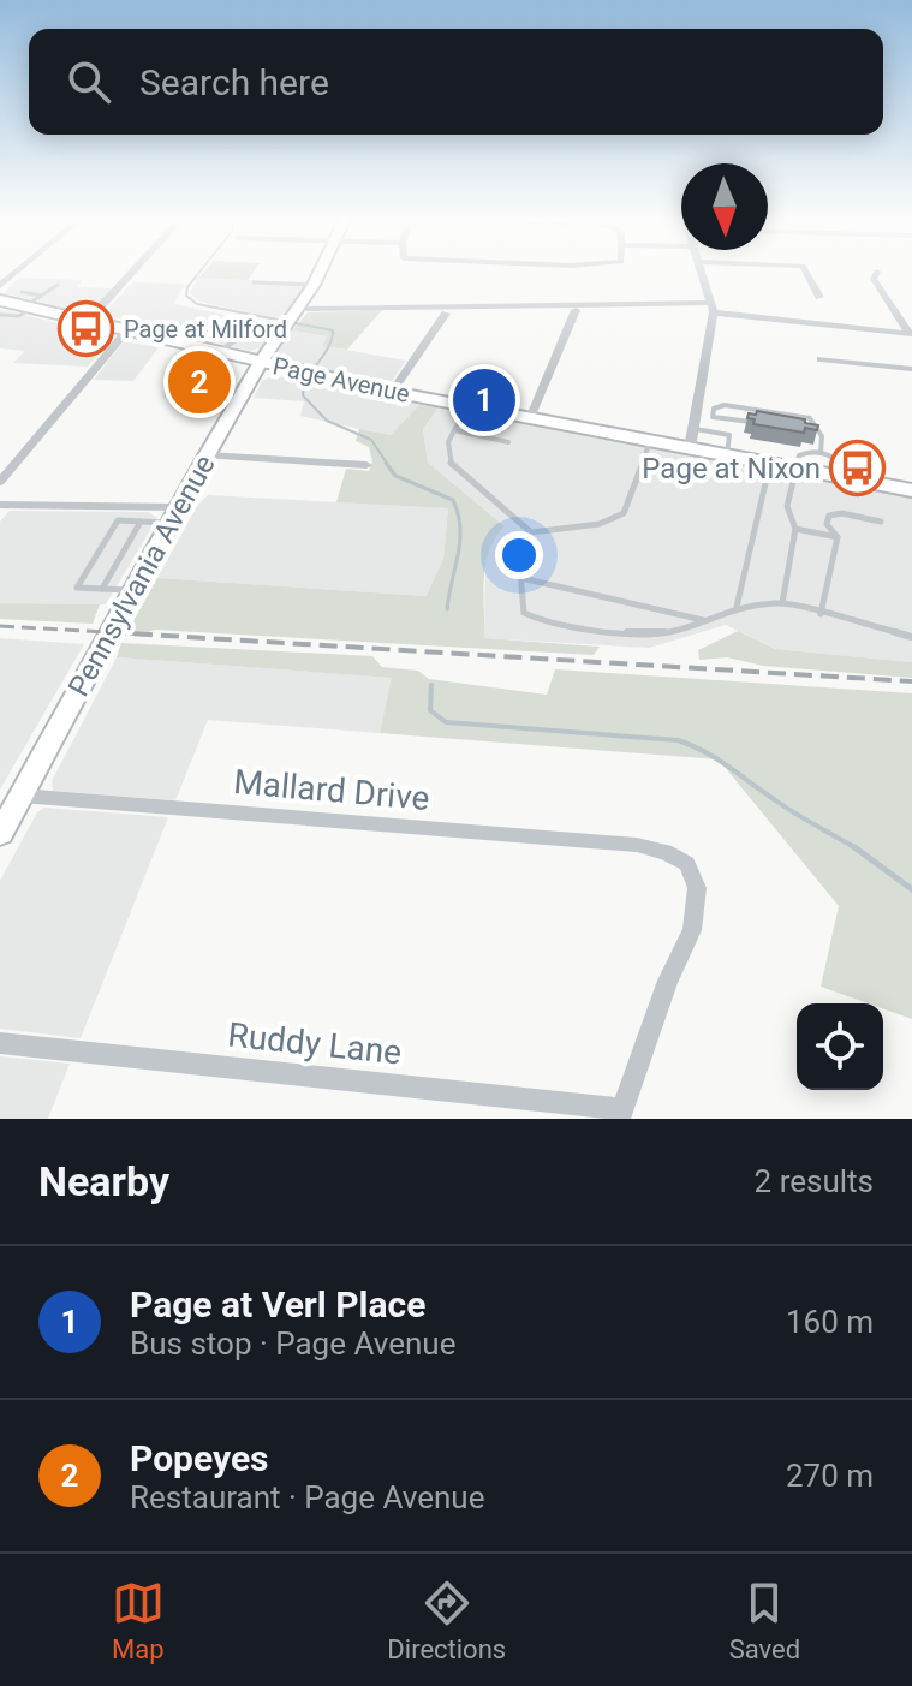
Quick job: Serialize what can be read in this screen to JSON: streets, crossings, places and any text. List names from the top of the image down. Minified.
{"streets":{"main road":["Page Avenue"],"street":["Pennsylvania Avenue","Mallard Drive","Ruddy Lane"]},"crossings":[["Page Avenue","Pennsylvania Avenue"],["Pennsylvania Avenue","Mallard Drive"],["Mallard Drive","Ruddy Lane"]],"places":{"bus stop":["Page at Milford","Page at Nixon"]},"north":"bottom","page":{"search":"Search here","pins":["2","1"],"heading":["Nearby","2 results"],"list":[{"mark":"1","name":"Page at Verl Place","note":"Bus stop · Page Avenue","value":"160 m"},{"mark":"2","name":"Popeyes","note":"Restaurant · Page Avenue","value":"270 m"}],"nav":["Map","Directions","Saved"]}}
